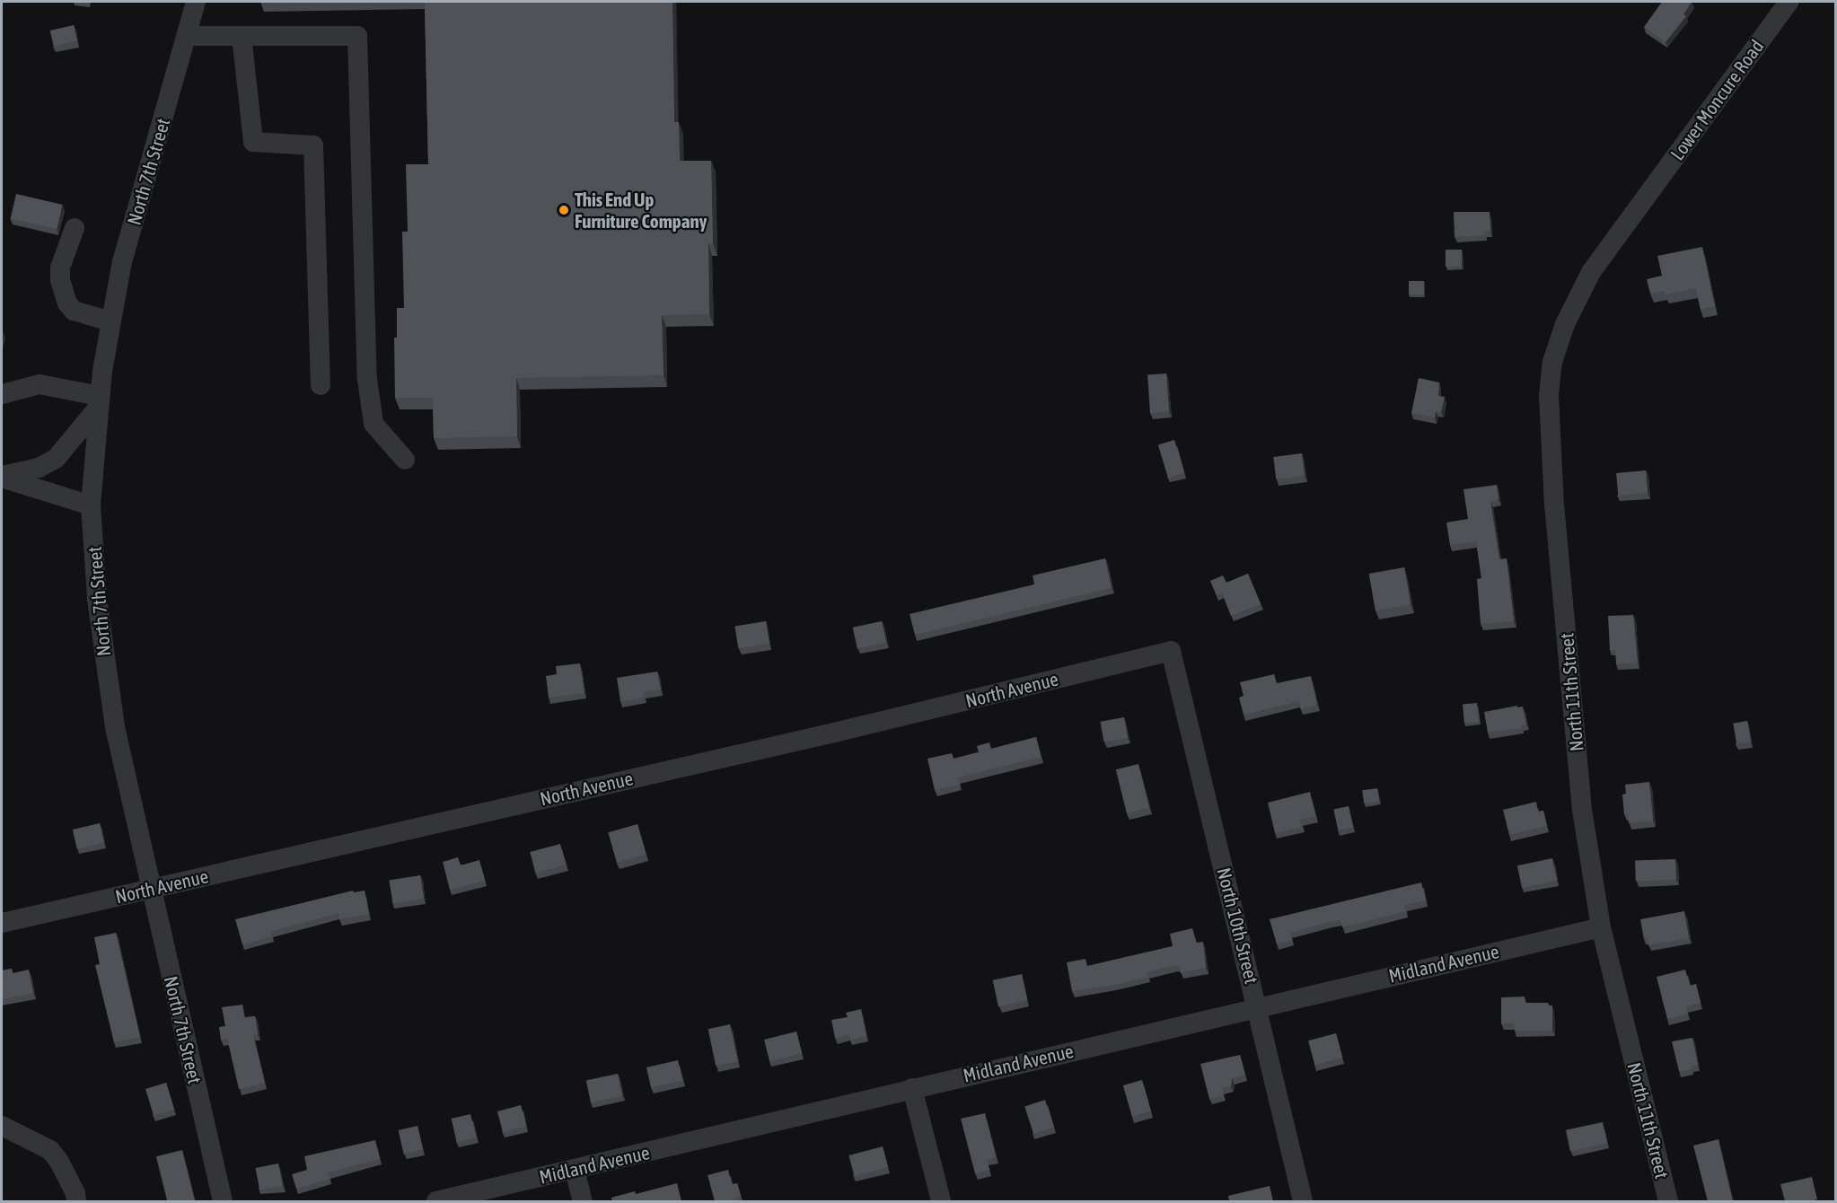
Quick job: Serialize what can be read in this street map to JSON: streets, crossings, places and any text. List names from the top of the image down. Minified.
{"streets":{"street":["Lower Moncure Road","North 7th Street","North Avenue","North 11th Street","North 10th Street","Midland Avenue"]},"crossings":[["Lower Moncure Road","North 11th Street"],["North 7th Street","North Avenue"],["North Avenue","North 10th Street"],["North 11th Street","Midland Avenue"],["North 10th Street","Midland Avenue"]],"places":["This End Up Furniture Company"]}
